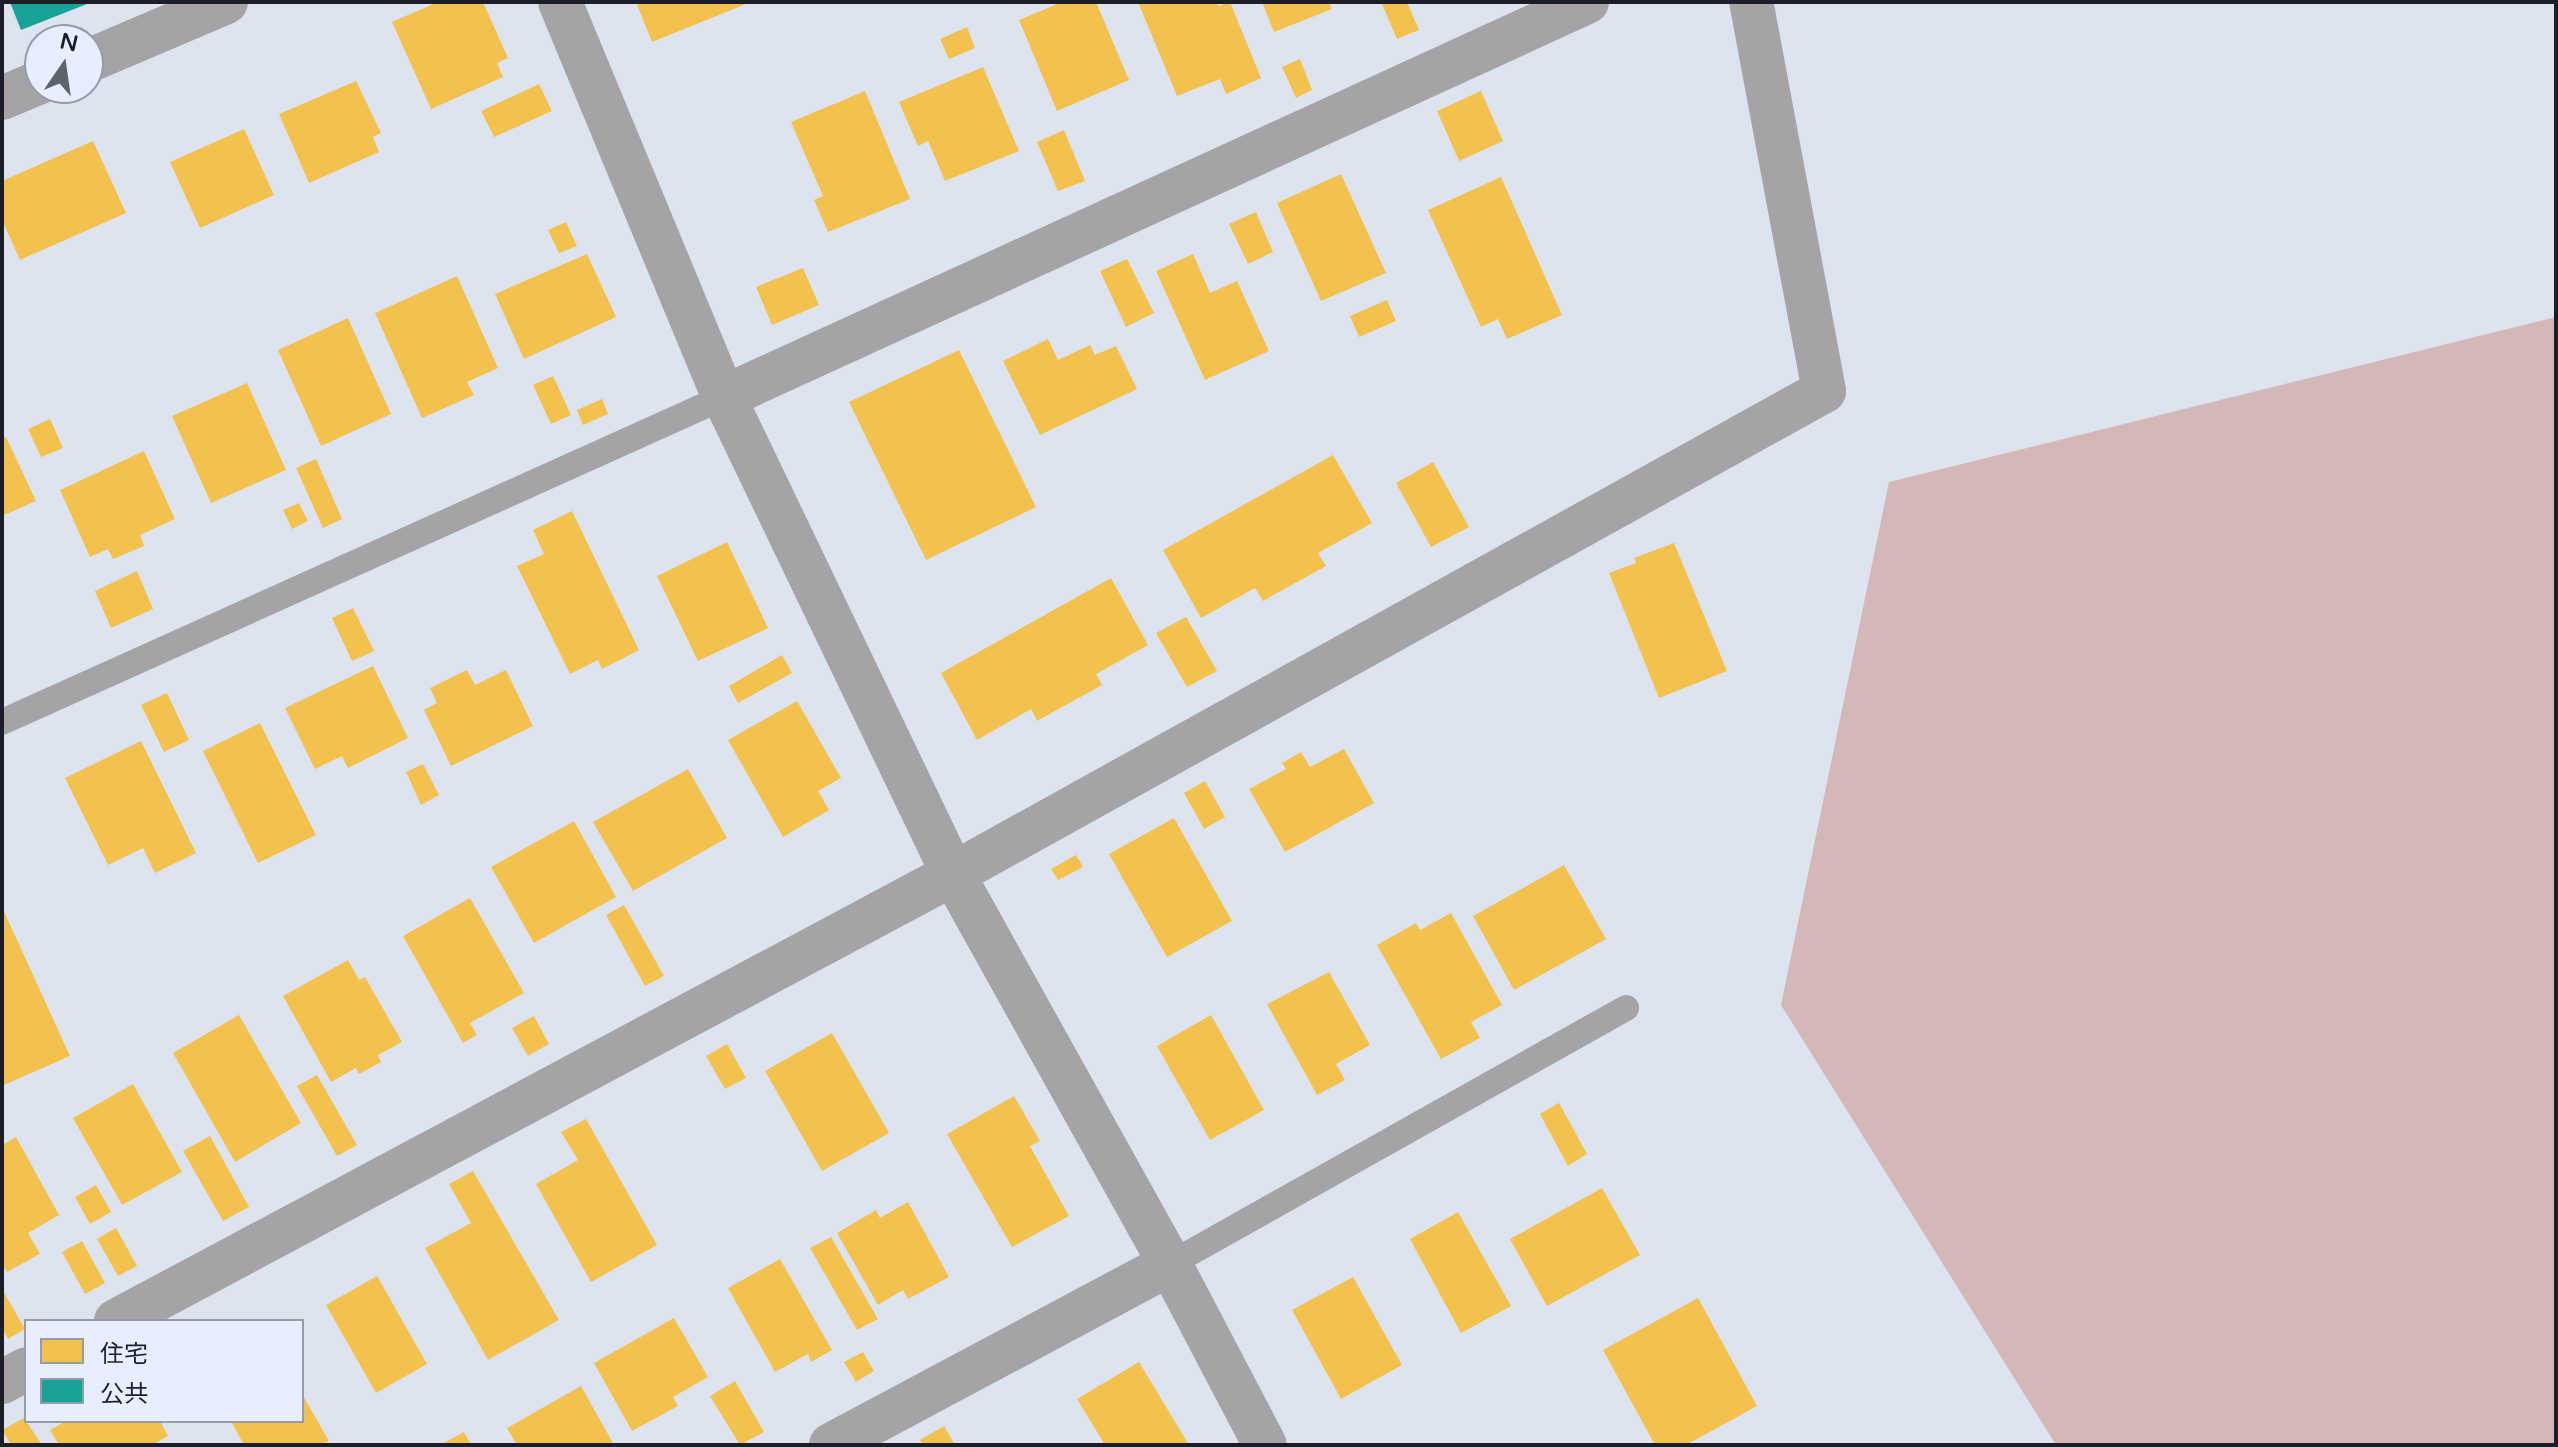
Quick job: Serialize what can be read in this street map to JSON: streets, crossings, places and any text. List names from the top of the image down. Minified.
{"legend":["住宅","公共"],"north":"top"}
